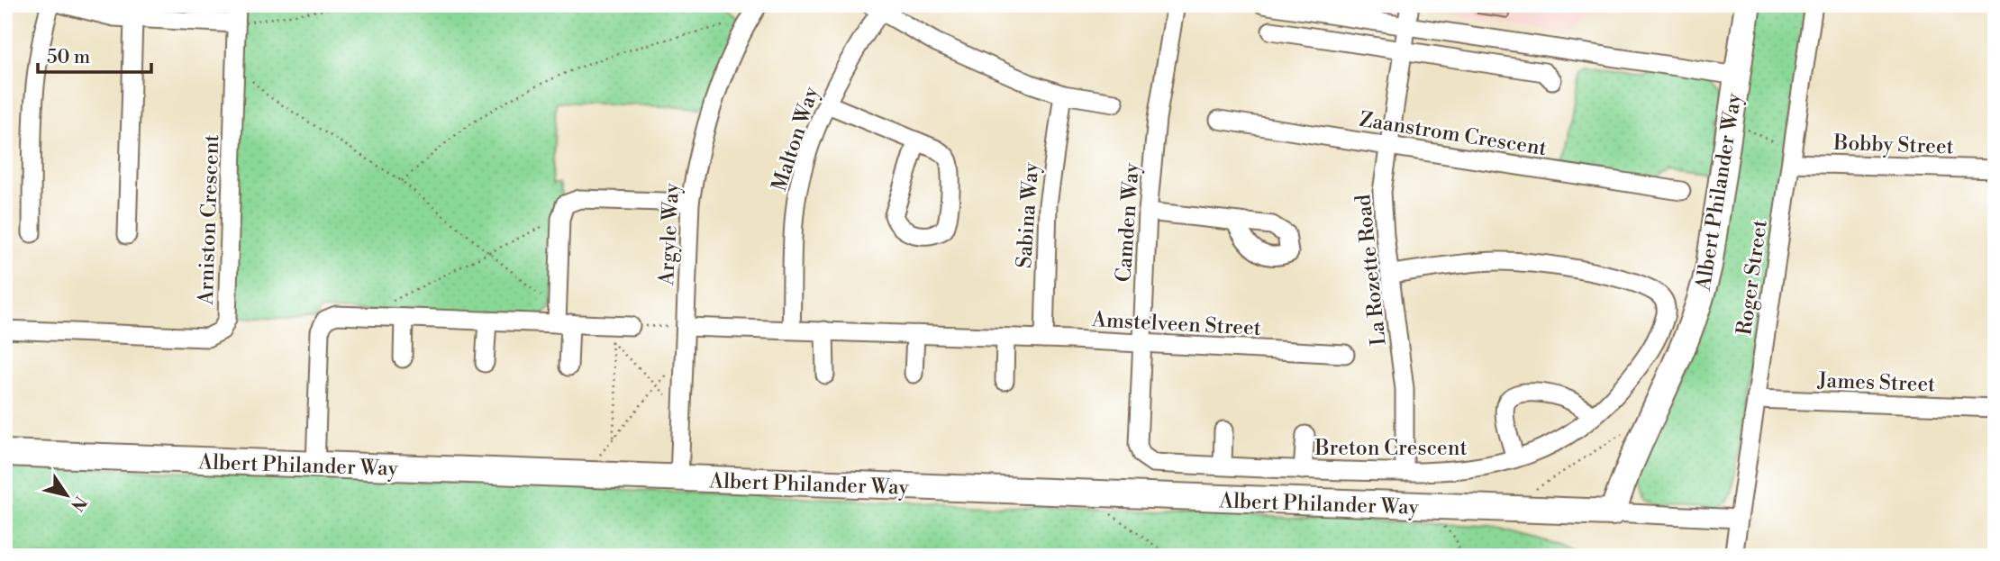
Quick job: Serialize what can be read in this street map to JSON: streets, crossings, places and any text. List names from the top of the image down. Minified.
{"streets":{"street":["Zaanstrom Crescent","Malton Way","Bobby Street","Albert Philander Way","Sabina Way","Arniston Crescent","Camden Way","Argyle Way","La Rozette Road","Roger Street","Amstelveen Street","James Street","Breton Crescent"]},"crossings":[["Zaanstrom Crescent","La Rozette Road"],["Malton Way","Amstelveen Street"],["Bobby Street","Roger Street"],["Albert Philander Way","Argyle Way"],["Albert Philander Way","Roger Street"],["Sabina Way","Amstelveen Street"],["Camden Way","Amstelveen Street"],["Camden Way","Breton Crescent"],["Argyle Way","Amstelveen Street"],["La Rozette Road","Breton Crescent"],["Roger Street","James Street"]],"scale_bar":"50 m","north":"bottom right"}
